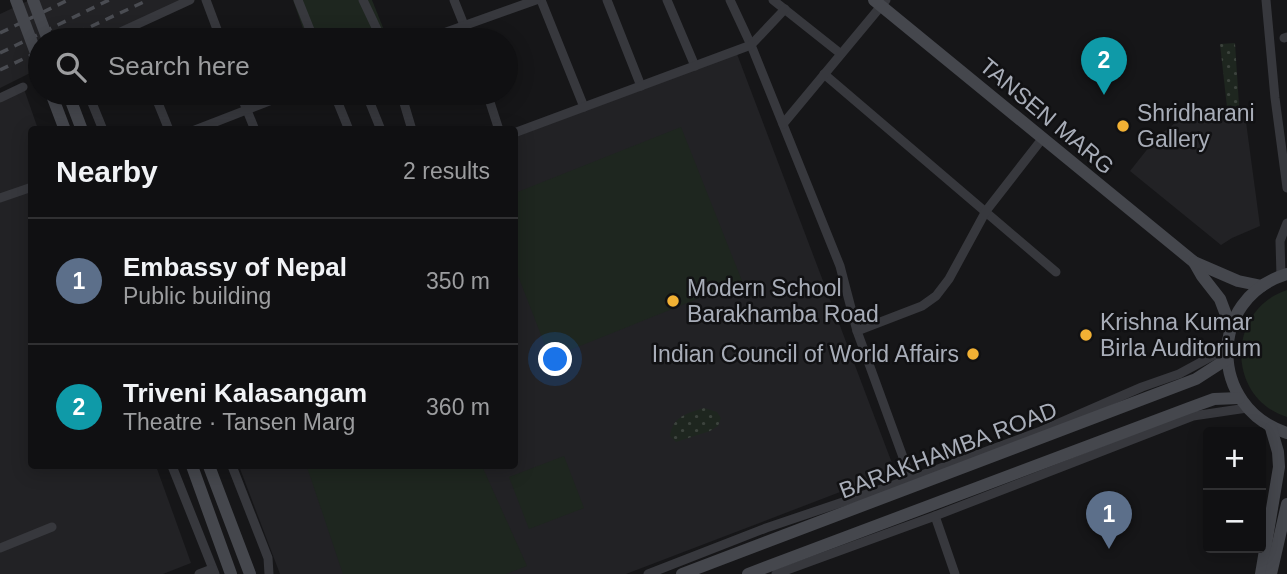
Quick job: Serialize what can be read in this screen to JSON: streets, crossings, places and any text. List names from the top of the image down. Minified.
{"streets":{"main road":["TANSEN MARG","BARAKHAMBA ROAD"]},"places":["Shridharani Gallery","Modern School Barakhamba Road","Krishna Kumar Birla Auditorium","Indian Council of World Affairs"],"page":{"search":"Search here","pins":["2","1"],"heading":["Nearby","2 results"],"list":[{"mark":"1","name":"Embassy of Nepal","note":"Public building","value":"350 m"},{"mark":"2","name":"Triveni Kalasangam","note":"Theatre · Tansen Marg","value":"360 m"}],"map_buttons":["+","−"]}}
